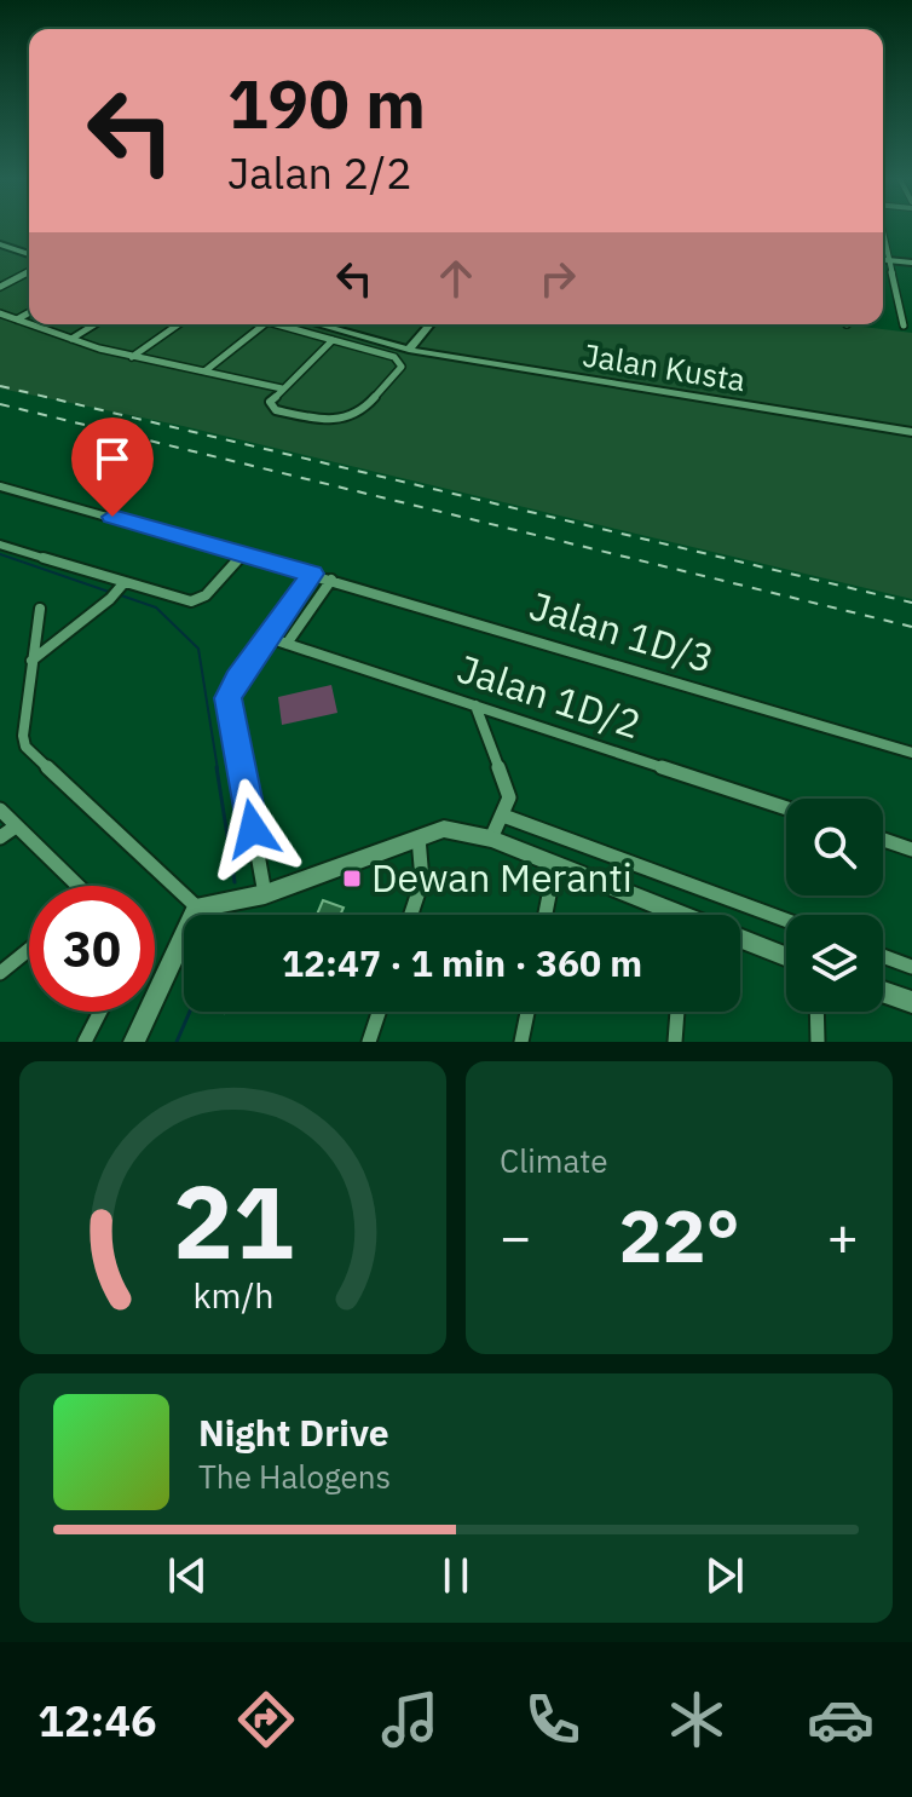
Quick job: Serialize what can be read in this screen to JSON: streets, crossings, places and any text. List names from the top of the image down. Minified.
{"streets":{"street":["Jalan Kusta","Jalan 1D/3","Jalan 1D/2"]},"places":{"transit":["Dewan Meranti"]},"page":{"turn":["190 m","Jalan 2/2"],"limit":"30","trip":"12:47 · 1 min · 360 m","tile":"Climate","heat":["−","22°","+"],"song":["Night Drive","The Halogens"],"tabs":"12:46","gauge":["21","km/h"]}}
